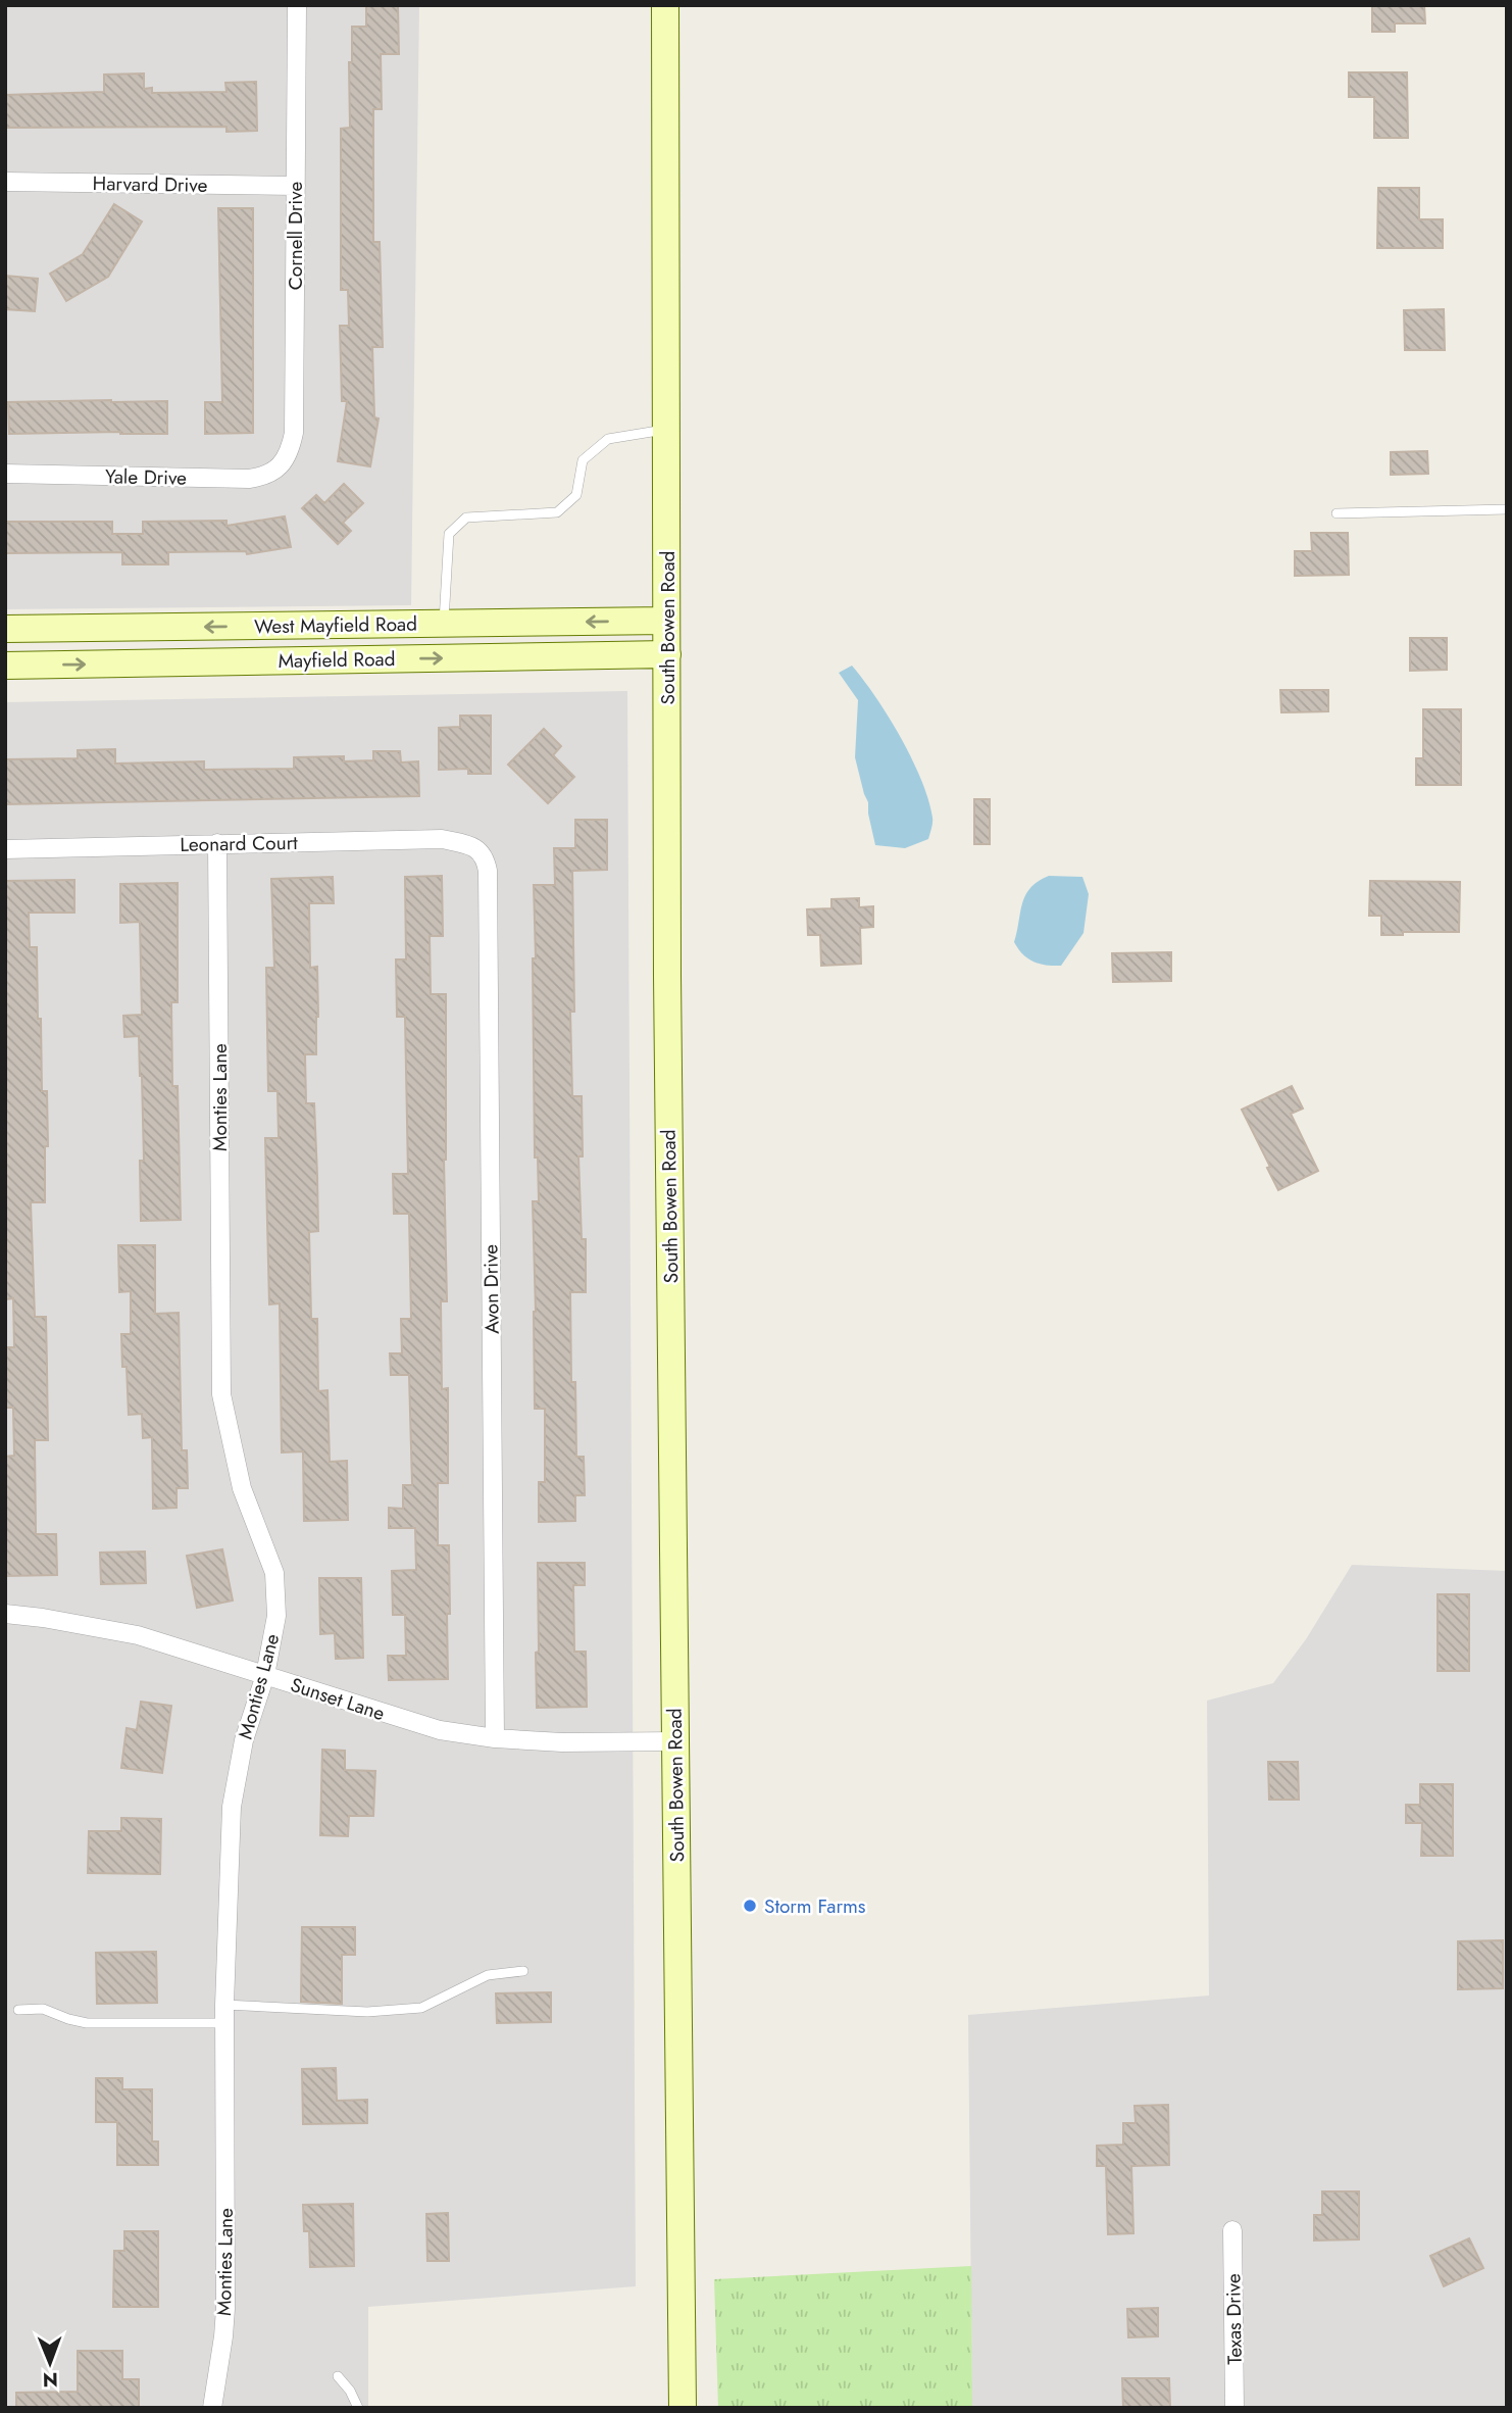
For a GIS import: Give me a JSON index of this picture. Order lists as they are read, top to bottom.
{
  "streets": {
    "main road": ["West Mayfield Road", "South Bowen Road", "Mayfield Road"],
    "street": [
      "Harvard Drive",
      "Cornell Drive",
      "Yale Drive",
      "Leonard Court",
      "Monties Lane",
      "Avon Drive",
      "Sunset Lane",
      "Texas Drive"
    ]
  },
  "crossings": [
    ["Harvard Drive", "Cornell Drive"],
    ["Cornell Drive", "Yale Drive"],
    ["West Mayfield Road", "South Bowen Road"],
    ["South Bowen Road", "Mayfield Road"],
    ["South Bowen Road", "Sunset Lane"],
    ["Leonard Court", "Monties Lane"],
    ["Leonard Court", "Avon Drive"],
    ["Monties Lane", "Sunset Lane"],
    ["Avon Drive", "Sunset Lane"]
  ],
  "one_way": ["West Mayfield Road", "Mayfield Road"],
  "places": ["Storm Farms"],
  "north": "bottom"
}
